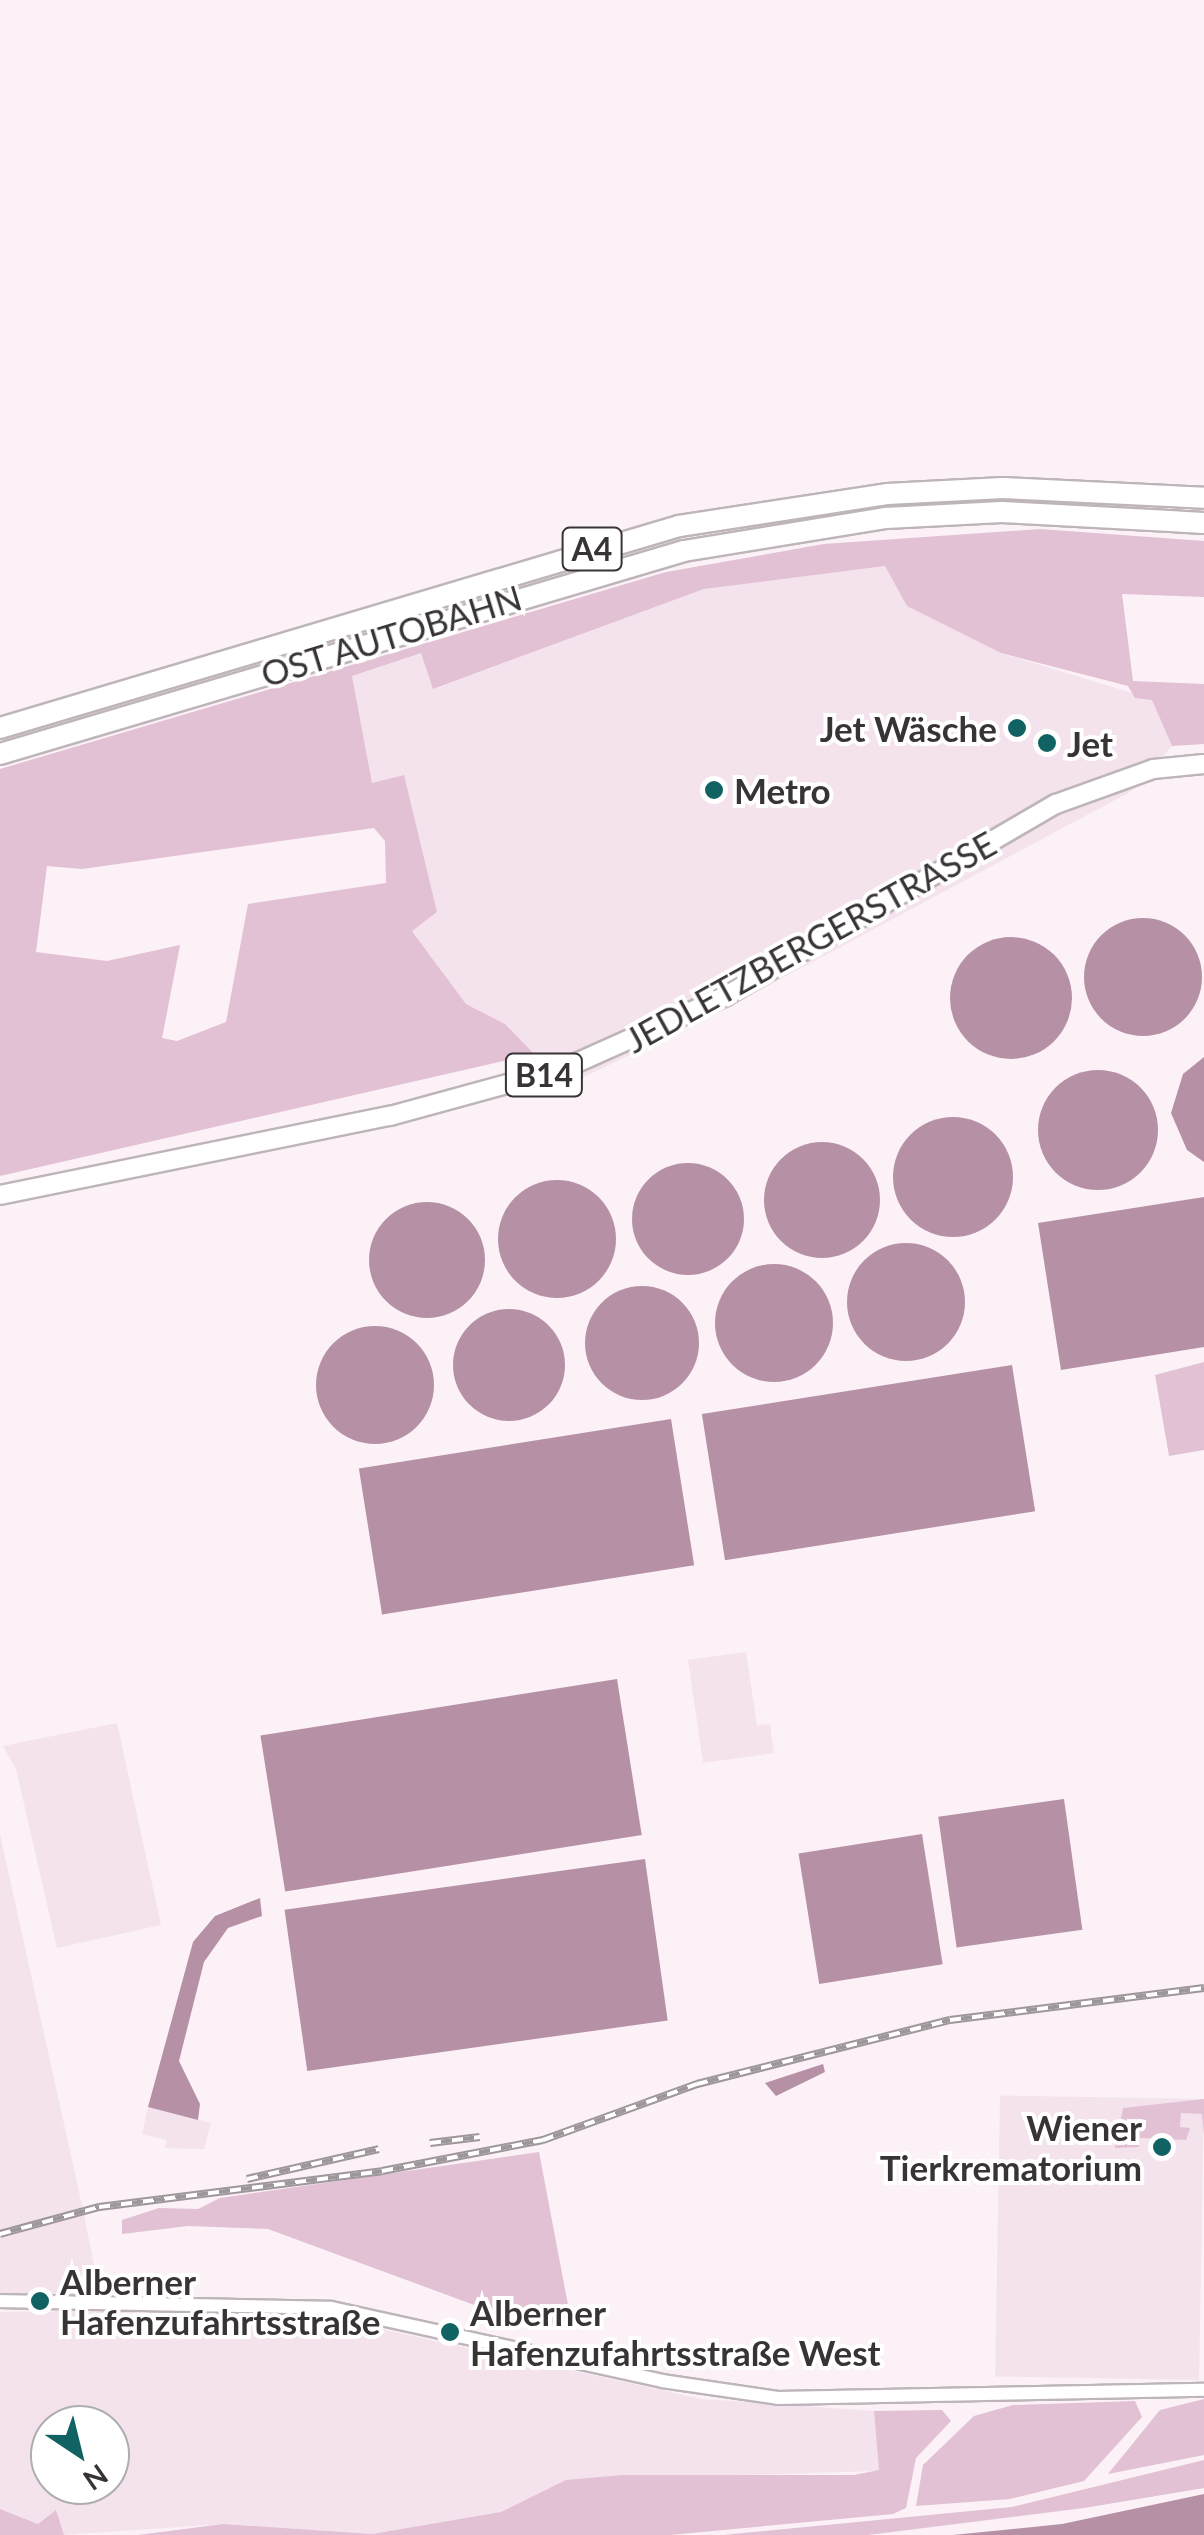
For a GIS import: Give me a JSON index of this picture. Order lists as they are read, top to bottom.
{
  "streets": {
    "highway": ["A4", "OST AUTOBAHN"],
    "main road": ["JEDLETZBERGERSTRASSE", "B14"]
  },
  "places": [
    "Jet Wäsche",
    "Jet",
    "Metro",
    "Wiener Tierkrematorium",
    "Alberner Hafenzufahrtsstraße",
    "Alberner Hafenzufahrtsstraße West"
  ],
  "north": "bottom right"
}
